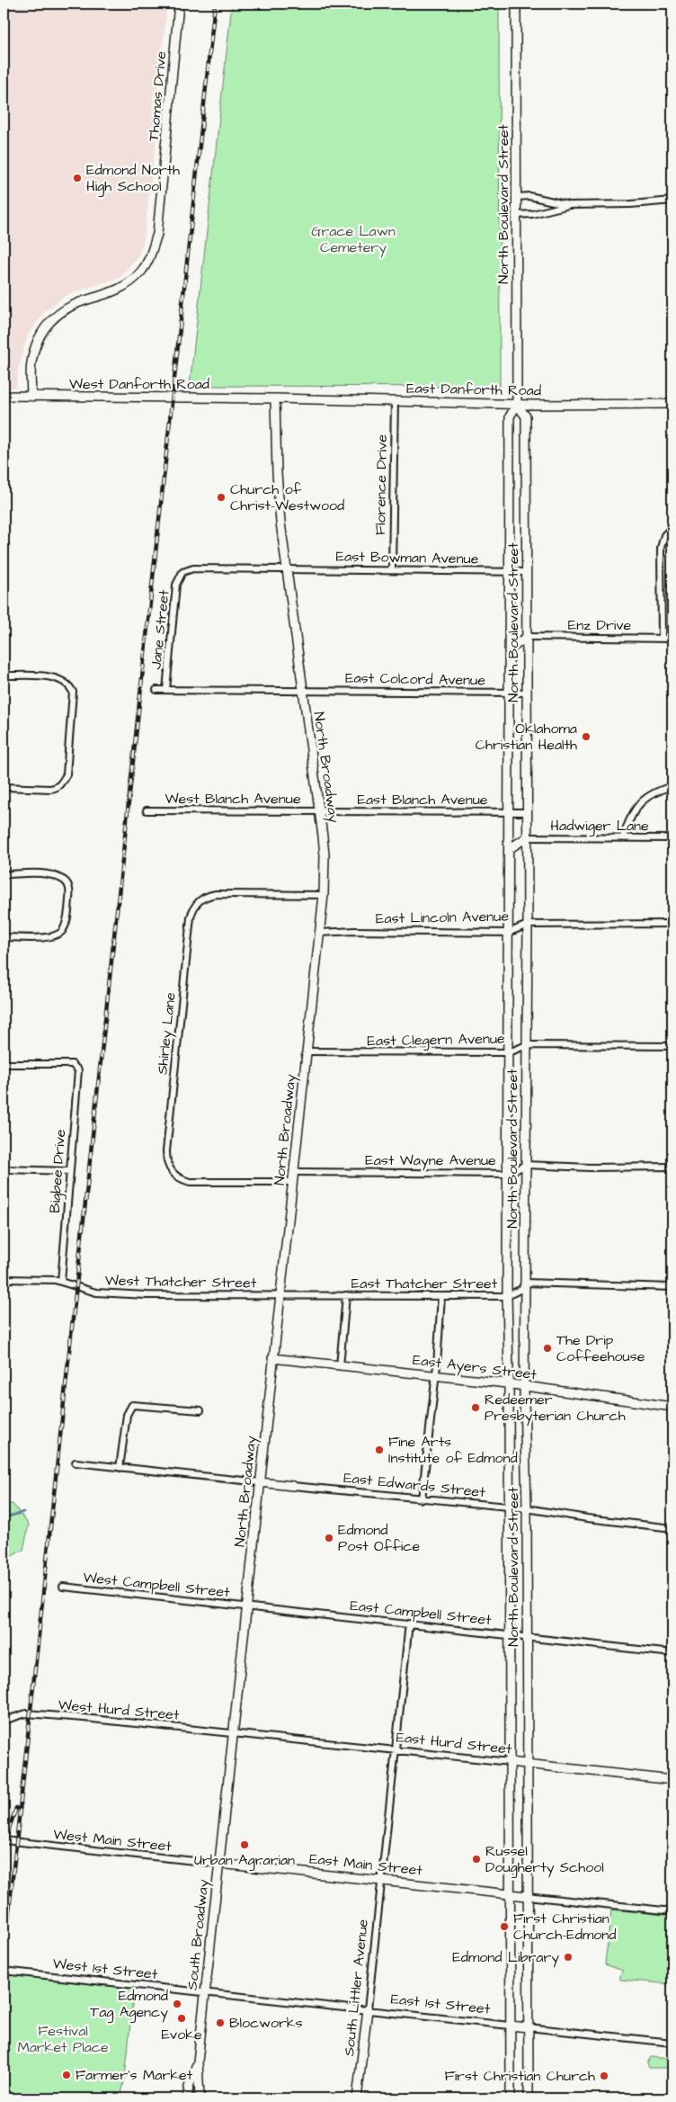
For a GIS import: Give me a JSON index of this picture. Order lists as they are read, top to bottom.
{
  "streets": {
    "main road": [
      "Thomas Drive",
      "North Boulevard Street",
      "West Danforth Road",
      "East Danforth Road",
      "North Broadway",
      "East Ayers Street",
      "East Edwards Street",
      "East Hurd Street",
      "East Main Street",
      "South Broadway",
      "South Littler Avenue",
      "East 1st Street"
    ],
    "street": [
      "Florence Drive",
      "East Bowman Avenue",
      "Enz Drive",
      "Jane Street",
      "East Colcord Avenue",
      "West Blanch Avenue",
      "East Blanch Avenue",
      "Hadwiger Lane",
      "East Lincoln Avenue",
      "Shirley Lane",
      "East Clegern Avenue",
      "East Wayne Avenue",
      "Bigbee Drive",
      "West Thatcher Street",
      "East Thatcher Street",
      "West Campbell Street",
      "East Campbell Street",
      "West Hurd Street",
      "West Main Street",
      "West 1st Street"
    ]
  },
  "crossings": [
    ["Thomas Drive", "West Danforth Road"],
    ["North Boulevard Street", "East Danforth Road"],
    ["North Boulevard Street", "East Bowman Avenue"],
    ["North Boulevard Street", "Enz Drive"],
    ["North Boulevard Street", "East Colcord Avenue"],
    ["North Boulevard Street", "East Blanch Avenue"],
    ["North Boulevard Street", "Hadwiger Lane"],
    ["North Boulevard Street", "East Lincoln Avenue"],
    ["North Boulevard Street", "East Clegern Avenue"],
    ["North Boulevard Street", "East Wayne Avenue"],
    ["North Boulevard Street", "East Thatcher Street"],
    ["North Boulevard Street", "East Ayers Street"],
    ["North Boulevard Street", "East Edwards Street"],
    ["North Boulevard Street", "East Campbell Street"],
    ["North Boulevard Street", "East Hurd Street"],
    ["North Boulevard Street", "East Main Street"],
    ["North Boulevard Street", "East 1st Street"],
    ["West Danforth Road", "East Danforth Road"],
    ["West Danforth Road", "North Broadway"],
    ["East Danforth Road", "Florence Drive"],
    ["East Danforth Road", "North Broadway"],
    ["Florence Drive", "East Bowman Avenue"],
    ["East Bowman Avenue", "Jane Street"],
    ["East Bowman Avenue", "North Broadway"],
    ["Jane Street", "East Colcord Avenue"],
    ["East Colcord Avenue", "North Broadway"],
    ["North Broadway", "West Blanch Avenue"],
    ["North Broadway", "East Blanch Avenue"],
    ["North Broadway", "East Lincoln Avenue"],
    ["North Broadway", "Shirley Lane"],
    ["North Broadway", "East Clegern Avenue"],
    ["North Broadway", "East Wayne Avenue"],
    ["North Broadway", "West Thatcher Street"],
    ["North Broadway", "East Thatcher Street"],
    ["North Broadway", "East Ayers Street"],
    ["North Broadway", "East Edwards Street"],
    ["North Broadway", "West Campbell Street"],
    ["North Broadway", "East Campbell Street"],
    ["North Broadway", "West Hurd Street"],
    ["North Broadway", "East Hurd Street"],
    ["North Broadway", "West Main Street"],
    ["North Broadway", "East Main Street"],
    ["North Broadway", "South Broadway"],
    ["West Blanch Avenue", "East Blanch Avenue"],
    ["Bigbee Drive", "West Thatcher Street"],
    ["West Thatcher Street", "East Thatcher Street"],
    ["West Campbell Street", "East Campbell Street"],
    ["East Campbell Street", "South Littler Avenue"],
    ["West Hurd Street", "East Hurd Street"],
    ["East Hurd Street", "South Littler Avenue"],
    ["West Main Street", "East Main Street"],
    ["West Main Street", "South Broadway"],
    ["East Main Street", "South Broadway"],
    ["East Main Street", "South Littler Avenue"],
    ["South Broadway", "West 1st Street"],
    ["South Broadway", "East 1st Street"],
    ["West 1st Street", "East 1st Street"],
    ["South Littler Avenue", "East 1st Street"]
  ],
  "parks": ["Grace Lawn Cemetery", "Festival Market Place"],
  "places": [
    "Edmond North High School",
    "Church of Christ-Westwood",
    "Oklahoma Christian Health",
    "The Drip Coffeehouse",
    "Redeemer Presbyterian Church",
    "Fine Arts Institute of Edmond",
    "Edmond Post Office",
    "Urban Agrarian",
    "Russel Dougherty School",
    "First Christian Church-Edmond",
    "Edmond Library",
    "Edmond Tag Agency",
    "Evoke",
    "Blocworks",
    "Farmer's Market",
    "First Christian Church"
  ]
}
